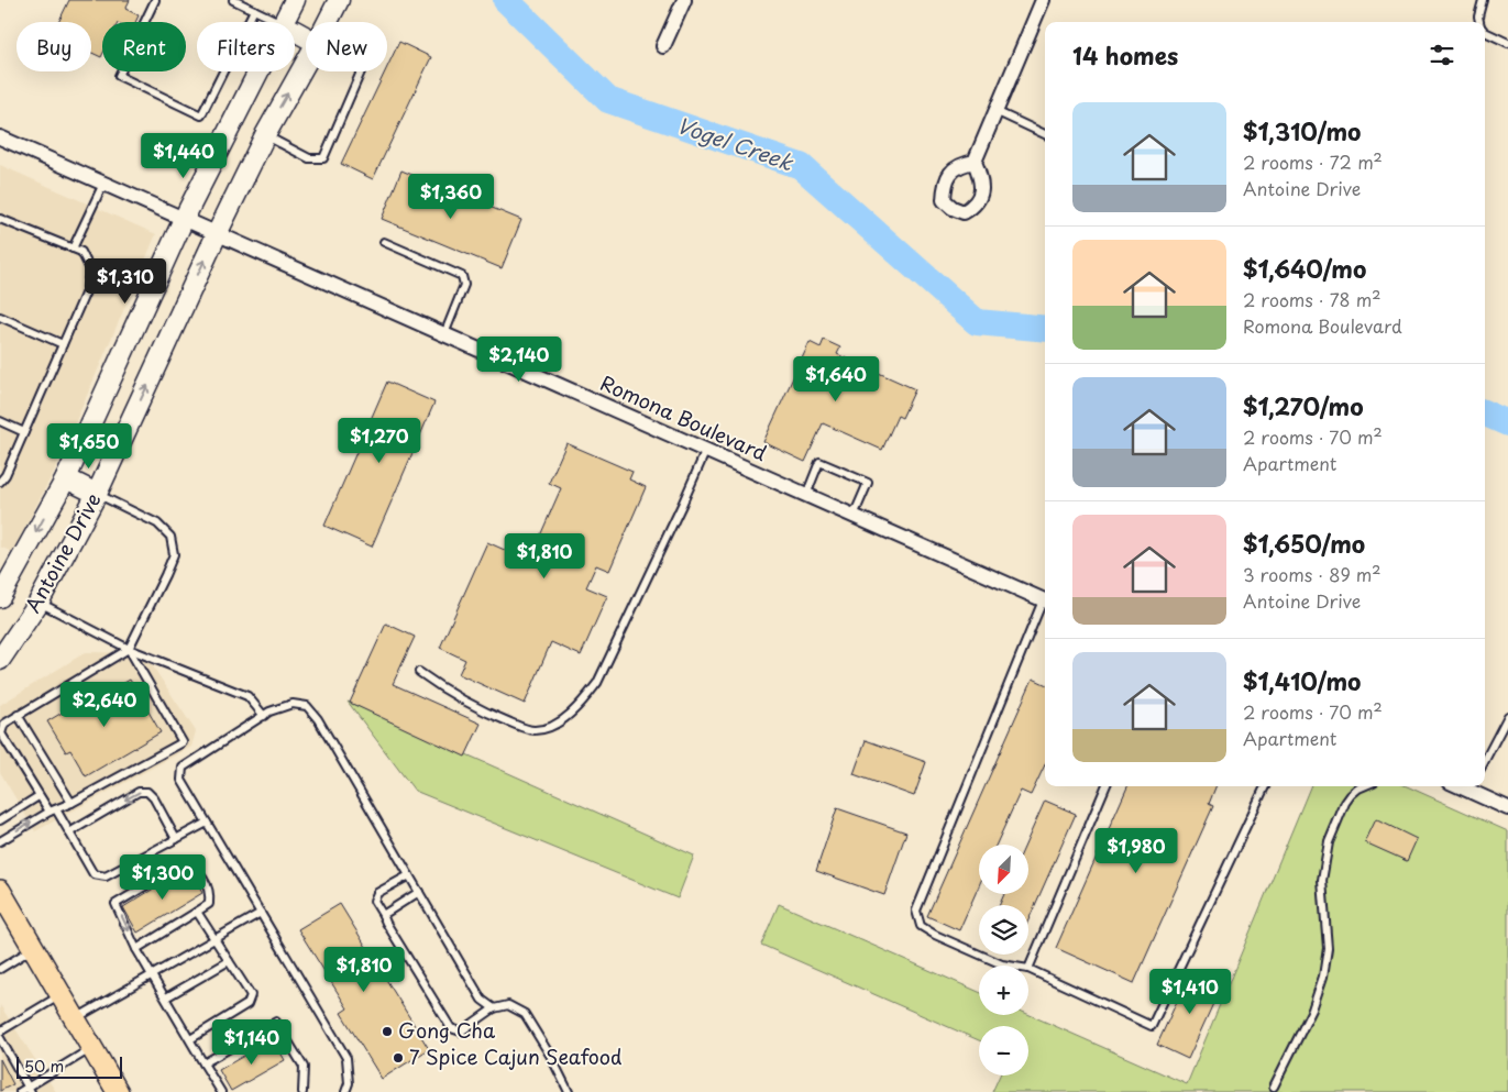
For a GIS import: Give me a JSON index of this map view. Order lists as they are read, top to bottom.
{
  "streets": {
    "main road": ["Antoine Drive"],
    "street": ["Romona Boulevard"]
  },
  "crossings": [
    ["Romona Boulevard", "Antoine Drive"]
  ],
  "water": ["Vogel Creek"],
  "places": ["Gong Cha", "7 Spice Cajun Seafood"],
  "scale_bar": "50 m",
  "north": "bottom left",
  "page": {
    "chip": [
      "Buy",
      "Rent",
      "Filters",
      "New"
    ],
    "heading": "14 homes",
    "list": [
      {
        "name": "$1,310/mo",
        "note": "2 rooms · 72 m² · Antoine Drive"
      },
      {
        "name": "$1,640/mo",
        "note": "2 rooms · 78 m² · Romona Boulevard"
      },
      {
        "name": "$1,270/mo",
        "note": "2 rooms · 70 m² · Apartment"
      },
      {
        "name": "$1,650/mo",
        "note": "3 rooms · 89 m² · Antoine Drive"
      },
      {
        "name": "$1,410/mo",
        "note": "2 rooms · 70 m² · Apartment"
      }
    ],
    "price": [
      "$1,440",
      "$1,360",
      "$1,310",
      "$2,140",
      "$1,640",
      "$1,270",
      "$1,650",
      "$1,810",
      "$2,640",
      "$1,980",
      "$1,300",
      "$1,810",
      "$1,410",
      "$1,140"
    ],
    "map_buttons": ["+", "−"],
    "scale": "50 m"
  }
}
